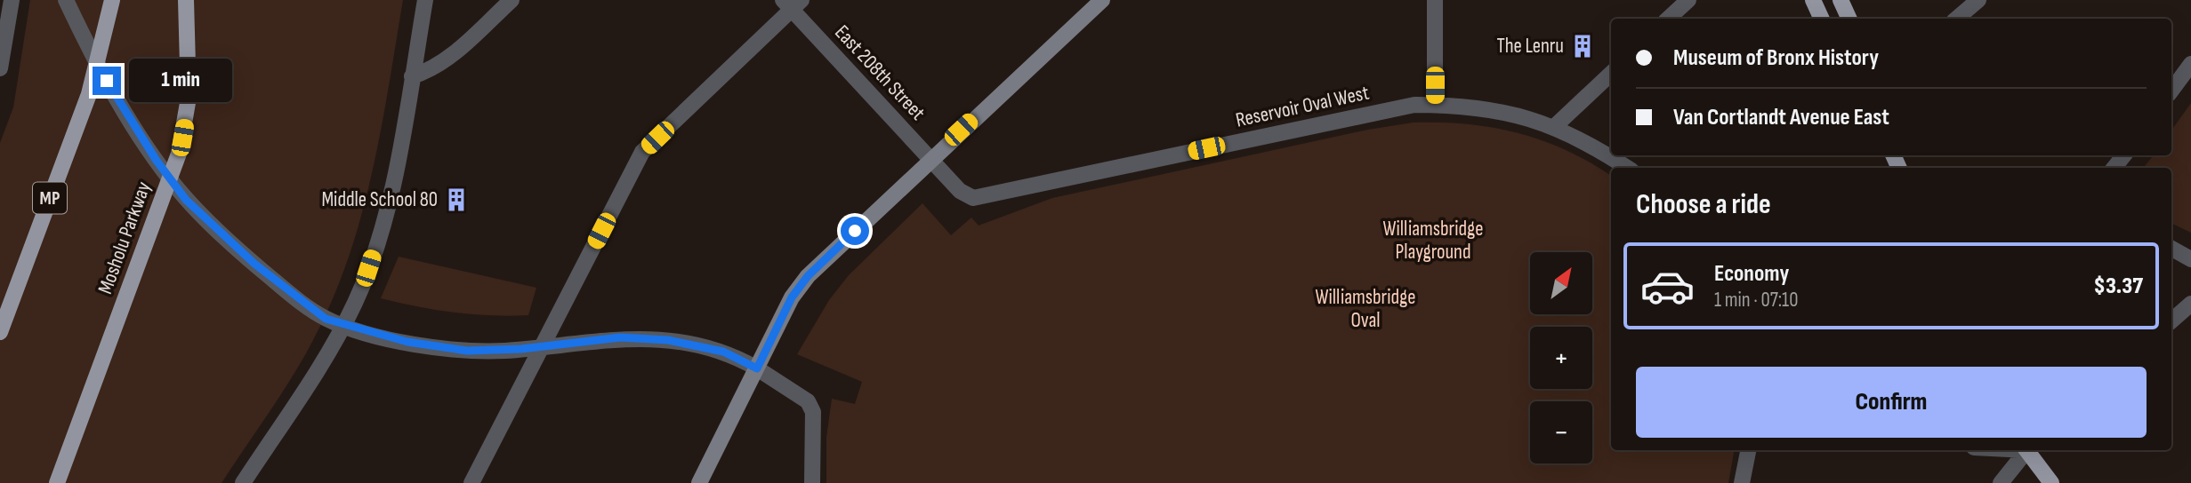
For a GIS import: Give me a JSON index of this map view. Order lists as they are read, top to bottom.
{
  "streets": {
    "main road": ["MP", "Mosholu Parkway"],
    "street": ["East 208th Street", "Reservoir Oval West"]
  },
  "crossings": [
    ["East 208th Street", "Reservoir Oval West"]
  ],
  "parks": ["Williamsbridge Playground", "Williamsbridge Oval"],
  "places": {
    "building": ["The Lenru", "Middle School 80"]
  },
  "north": "top right",
  "page": {
    "banner": ["Museum of Bronx History", "Van Cortlandt Avenue East"],
    "bubble": "1 min",
    "heading": "Choose a ride",
    "list": [
      {
        "name": "Economy",
        "note": "1 min · 07:10",
        "value": "$3.37"
      }
    ],
    "map_buttons": ["+", "−"],
    "buttons": "Confirm"
  }
}
